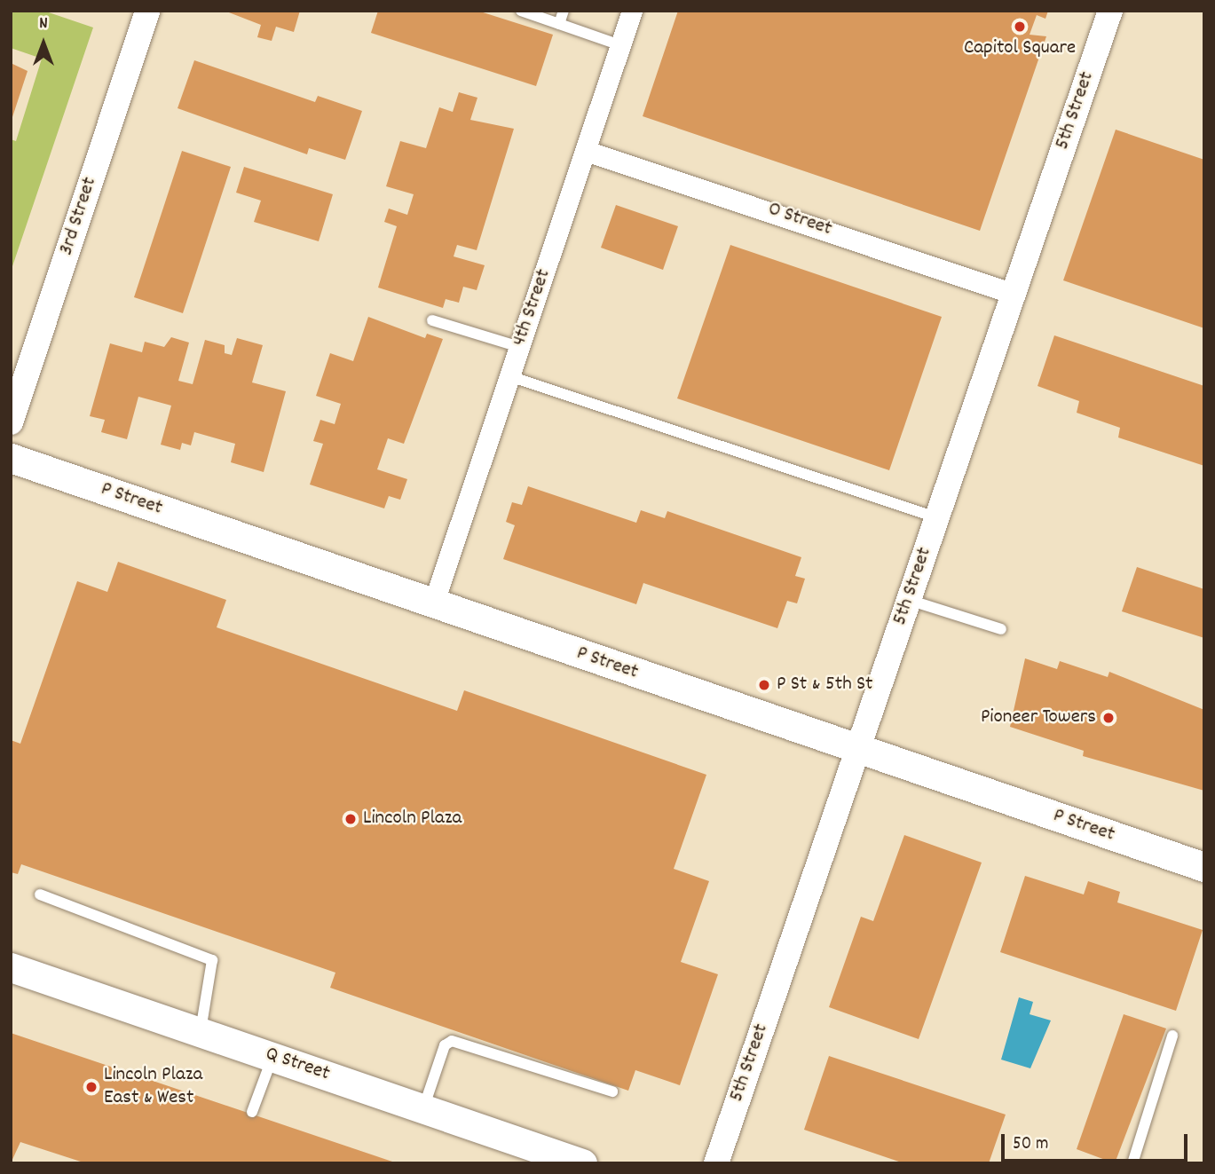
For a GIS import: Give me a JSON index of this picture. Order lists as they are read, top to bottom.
{
  "streets": {
    "main road": ["P Street", "Q Street"],
    "street": [
      "5th Street",
      "3rd Street",
      "O Street",
      "4th Street"
    ]
  },
  "crossings": [
    ["5th Street", "O Street"],
    ["5th Street", "P Street"],
    ["O Street", "4th Street"],
    ["4th Street", "P Street"]
  ],
  "places": [
    "Capitol Square",
    "P St & 5th St",
    "Pioneer Towers",
    "Lincoln Plaza",
    "Lincoln Plaza East & West"
  ],
  "scale_bar": "50 m",
  "north": "top"
}
